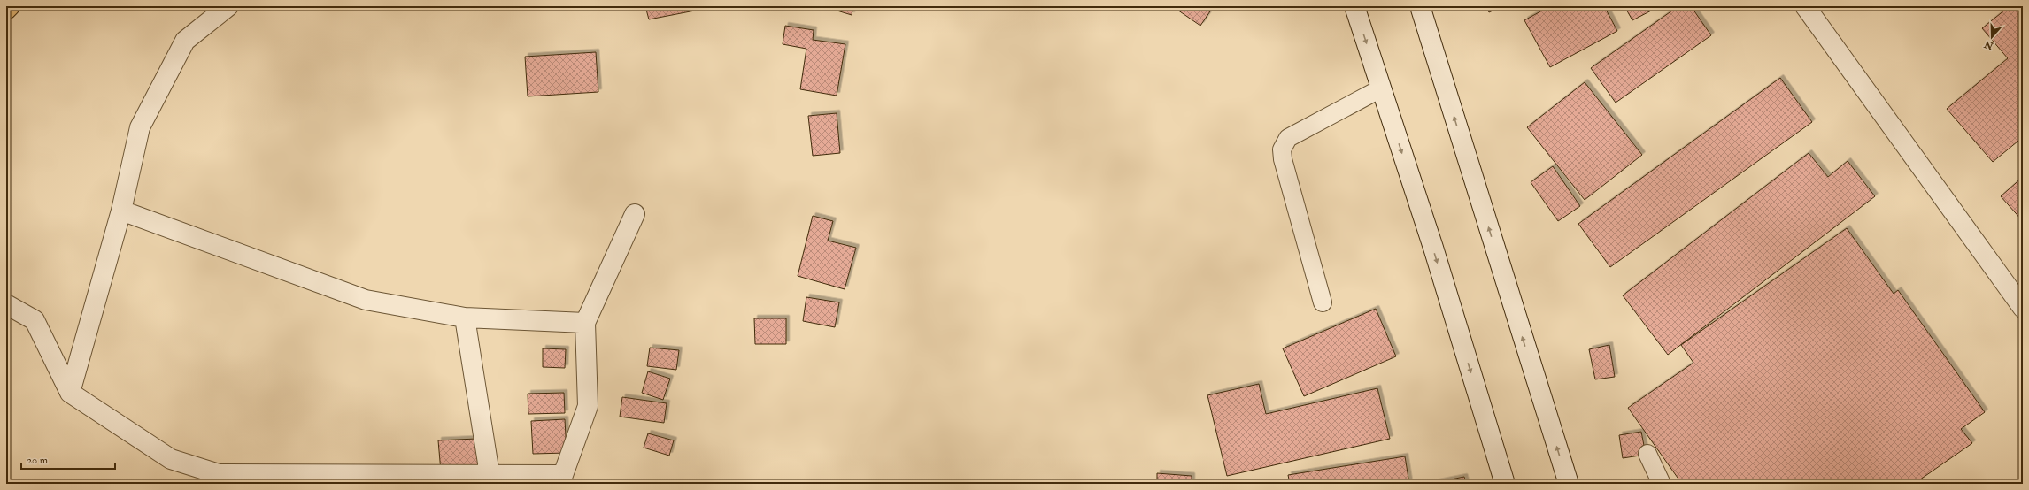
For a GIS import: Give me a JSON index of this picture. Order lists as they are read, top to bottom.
{
  "scale_bar": "20 m",
  "north": "bottom"
}
